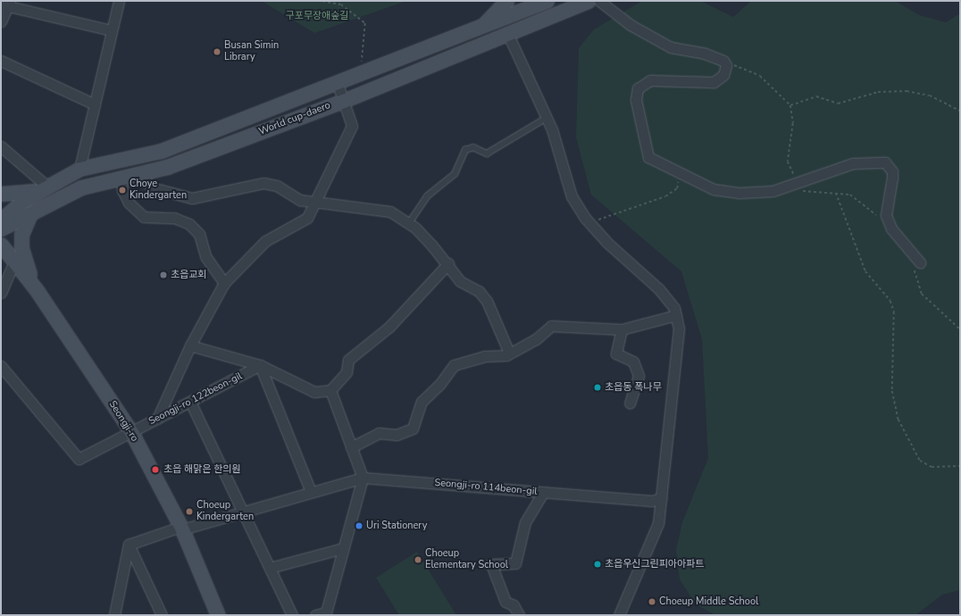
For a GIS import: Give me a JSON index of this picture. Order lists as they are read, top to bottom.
{
  "streets": {
    "main road": ["World cup-daero", "Seongji-ro"],
    "street": ["Seongji-ro 122beon-gil", "Seongji-ro 114beon-gil"]
  },
  "crossings": [
    ["Seongji-ro 122beon-gil", "Seongji-ro"],
    ["Seongji-ro", "Seongji-ro 114beon-gil"]
  ],
  "parks": ["구포무장애숲길"],
  "places": [
    "Busan Simin Library",
    "Choye Kindergarten",
    "초읍교회",
    "초읍동 폭나무",
    "초읍 해맑은 한의원",
    "Choeup Kindergarten",
    "Uri Stationery",
    "Choeup Elementary School",
    "초읍우신그린피아아파트",
    "Choeup Middle School"
  ]
}
